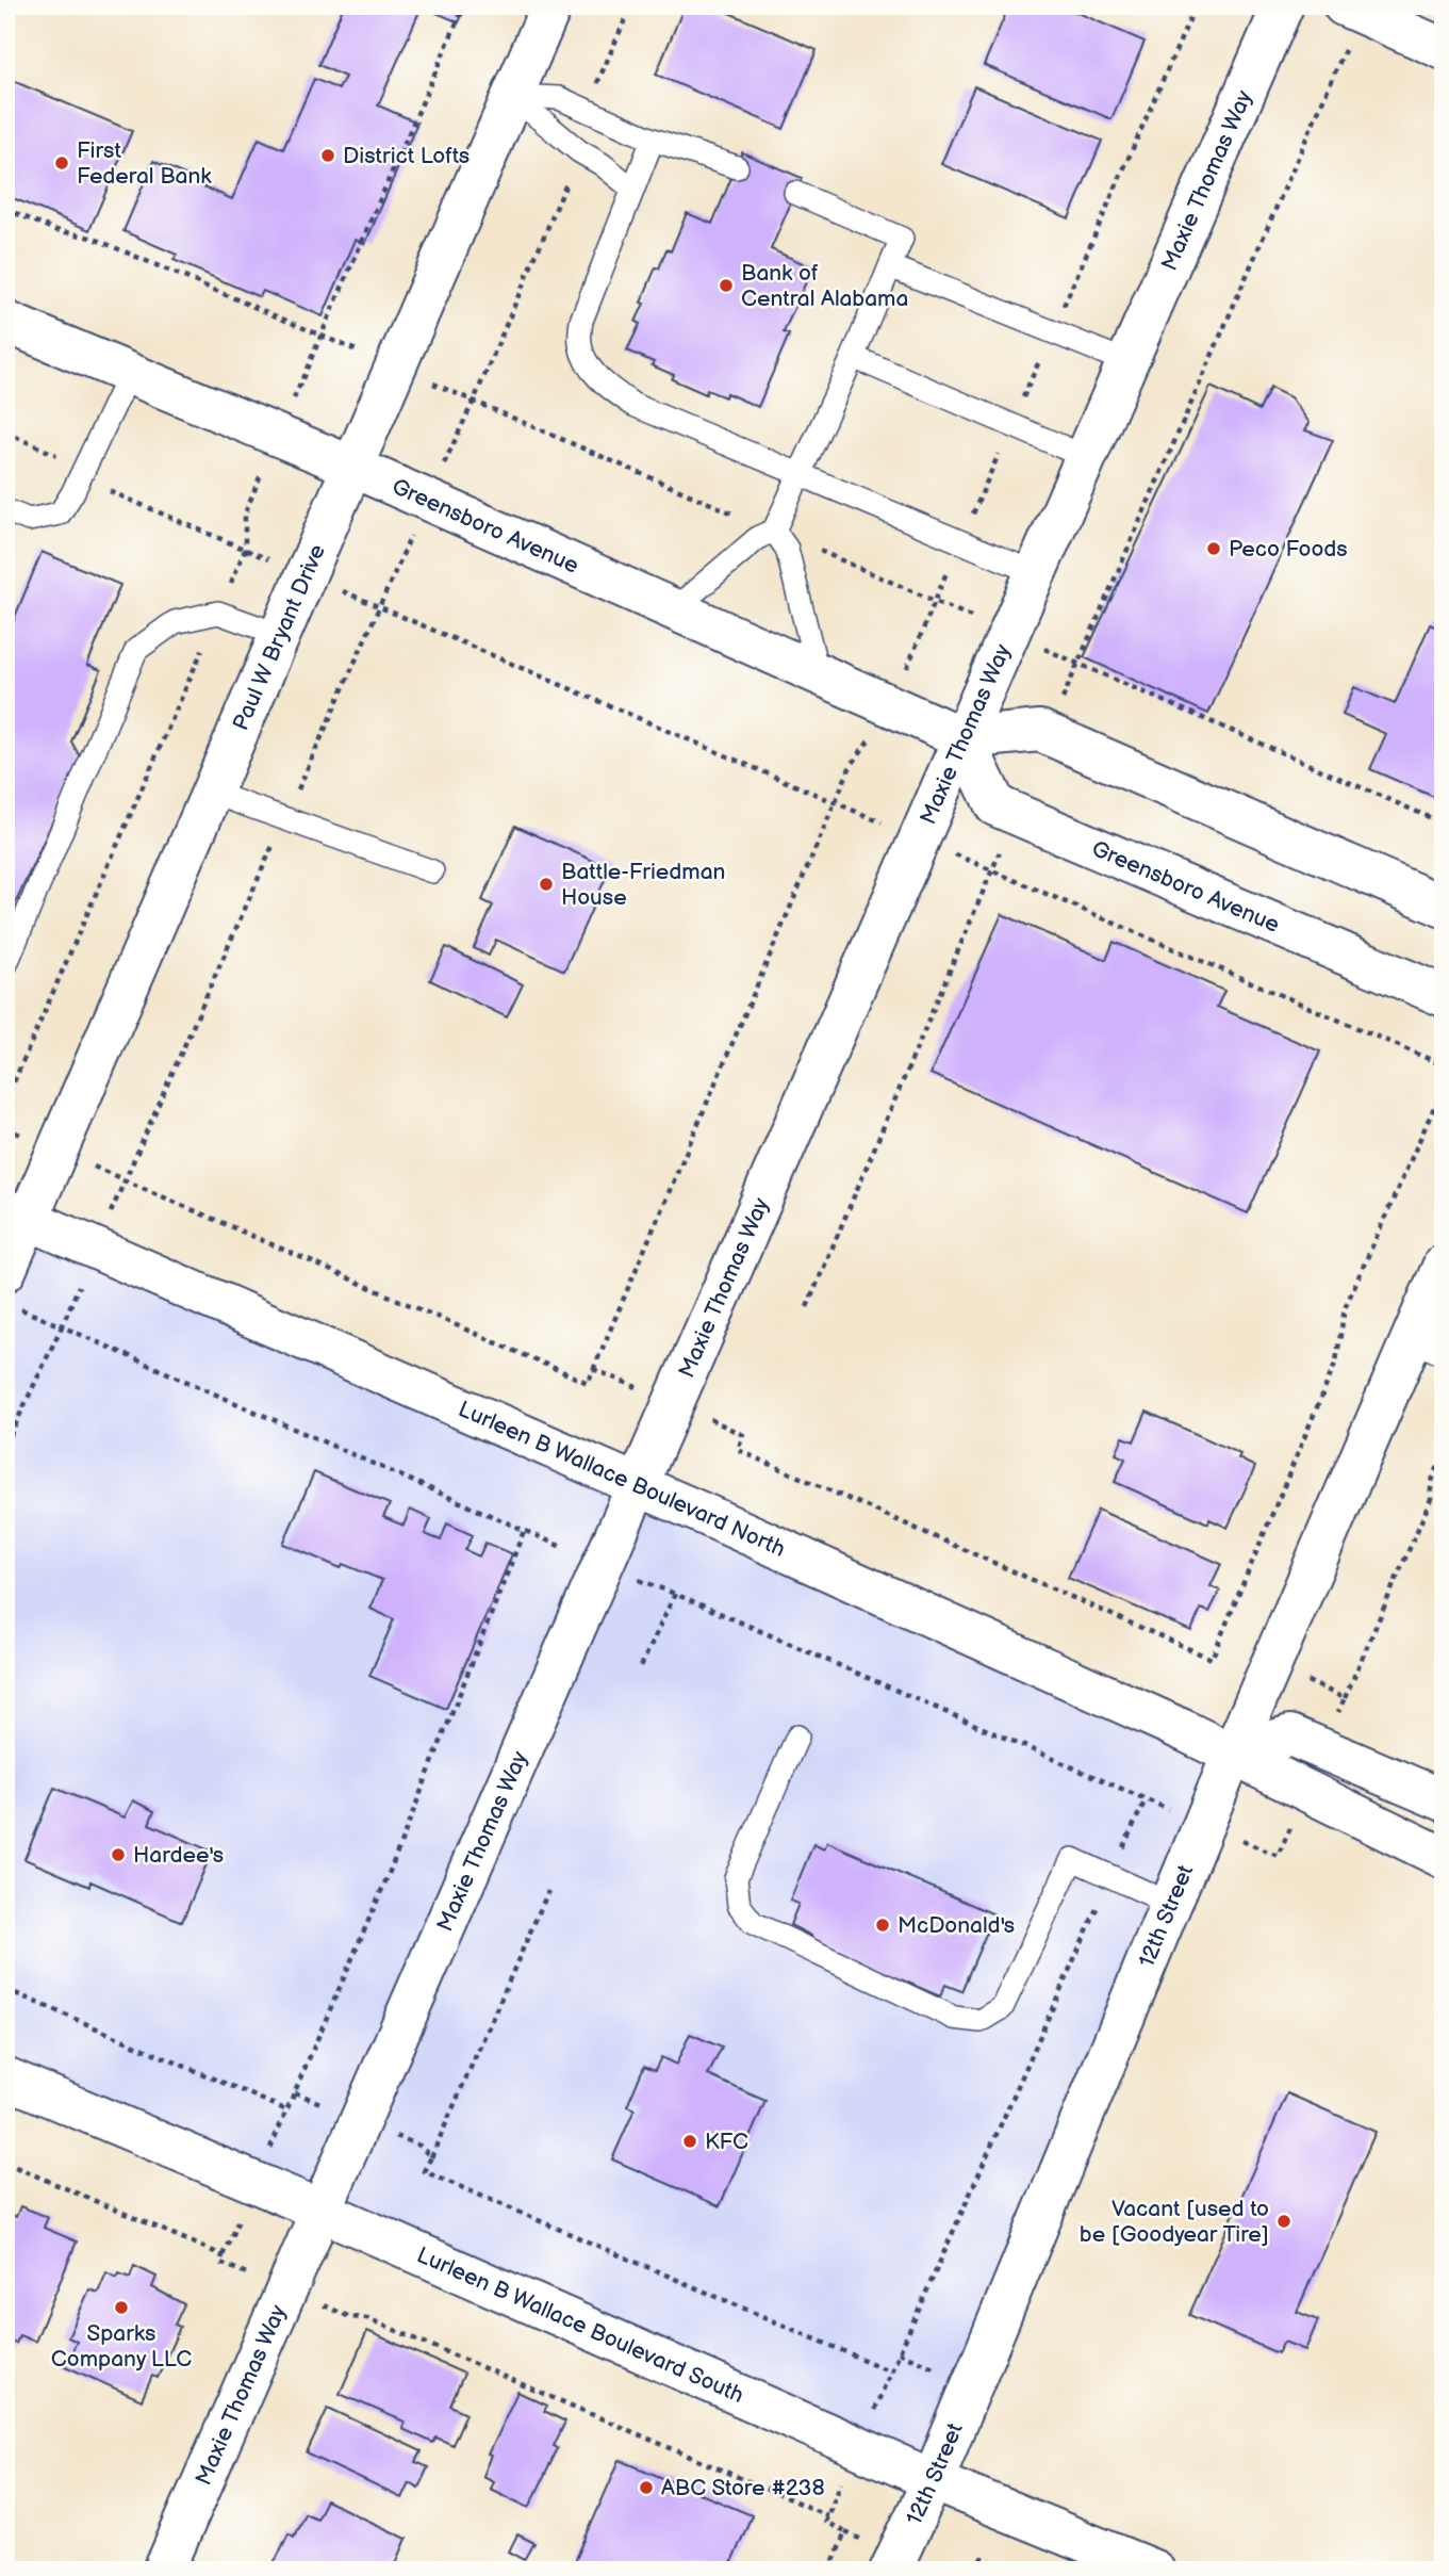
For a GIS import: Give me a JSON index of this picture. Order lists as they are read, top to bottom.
{
  "streets": {
    "main road": [
      "Maxie Thomas Way",
      "Greensboro Avenue",
      "Paul W Bryant Drive",
      "Lurleen B Wallace Boulevard North",
      "12th Street",
      "Lurleen B Wallace Boulevard South"
    ]
  },
  "crossings": [
    ["Maxie Thomas Way", "Greensboro Avenue"],
    ["Maxie Thomas Way", "Lurleen B Wallace Boulevard North"],
    ["Maxie Thomas Way", "Lurleen B Wallace Boulevard South"],
    ["Greensboro Avenue", "Paul W Bryant Drive"],
    ["Paul W Bryant Drive", "Lurleen B Wallace Boulevard North"],
    ["Lurleen B Wallace Boulevard North", "12th Street"],
    ["12th Street", "Lurleen B Wallace Boulevard South"]
  ],
  "places": [
    "District Lofts",
    "First Federal Bank",
    "Bank of Central Alabama",
    "Peco Foods",
    "Battle-Friedman House",
    "Hardee's",
    "McDonald's",
    "KFC",
    "Vacant [used to be [Goodyear Tire]",
    "Sparks Company LLC",
    "ABC Store #238"
  ]
}
